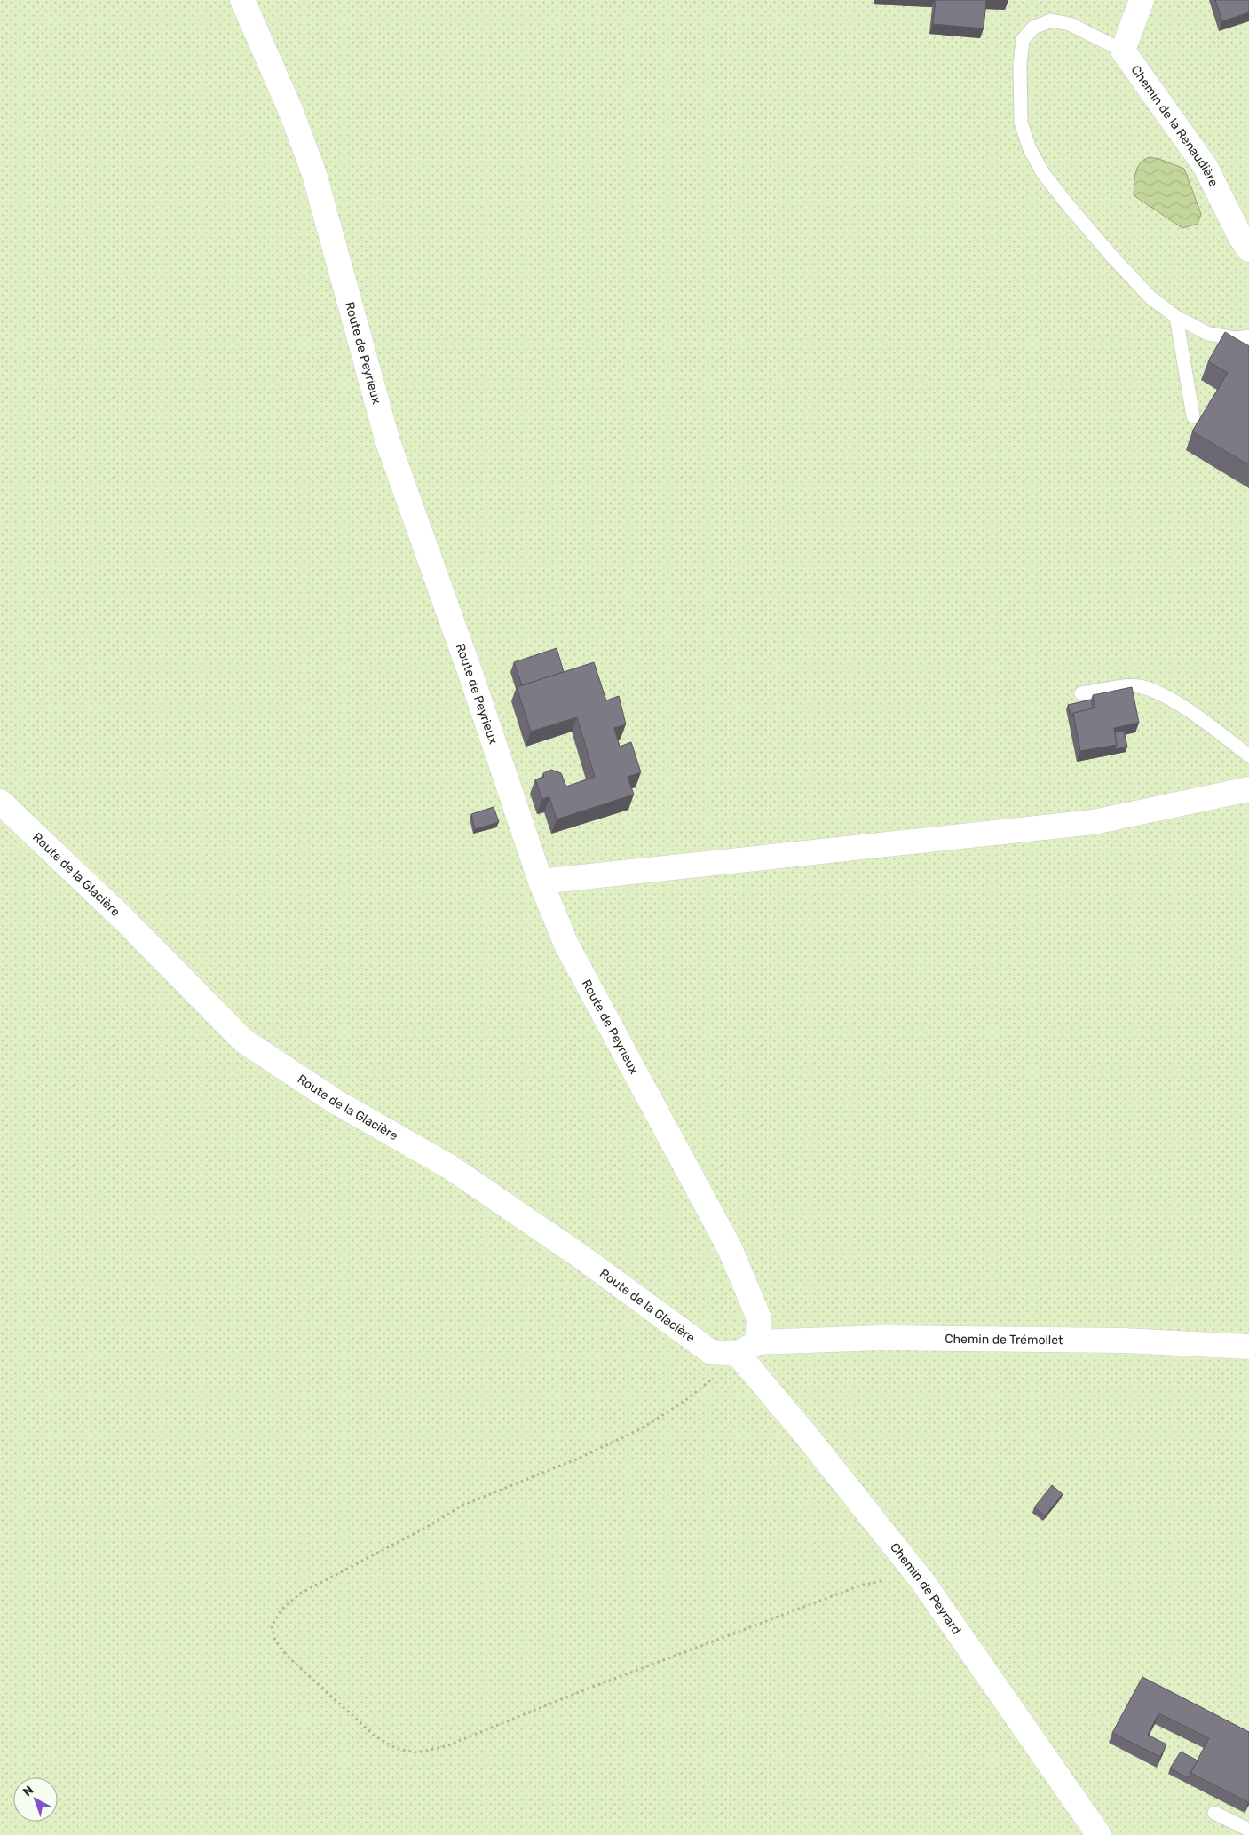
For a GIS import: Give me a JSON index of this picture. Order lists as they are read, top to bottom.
{
  "streets": {
    "street": [
      "Chemin de la Renaudière",
      "Route de Peyrieux",
      "Route de la Glacière",
      "Chemin de Trémollet",
      "Chemin de Peyrard"
    ]
  },
  "crossings": [
    ["Route de Peyrieux", "Route de la Glacière"],
    ["Route de Peyrieux", "Chemin de Trémollet"],
    ["Route de Peyrieux", "Chemin de Peyrard"],
    ["Route de la Glacière", "Chemin de Trémollet"],
    ["Route de la Glacière", "Chemin de Peyrard"],
    ["Chemin de Trémollet", "Chemin de Peyrard"]
  ],
  "north": "top left"
}
